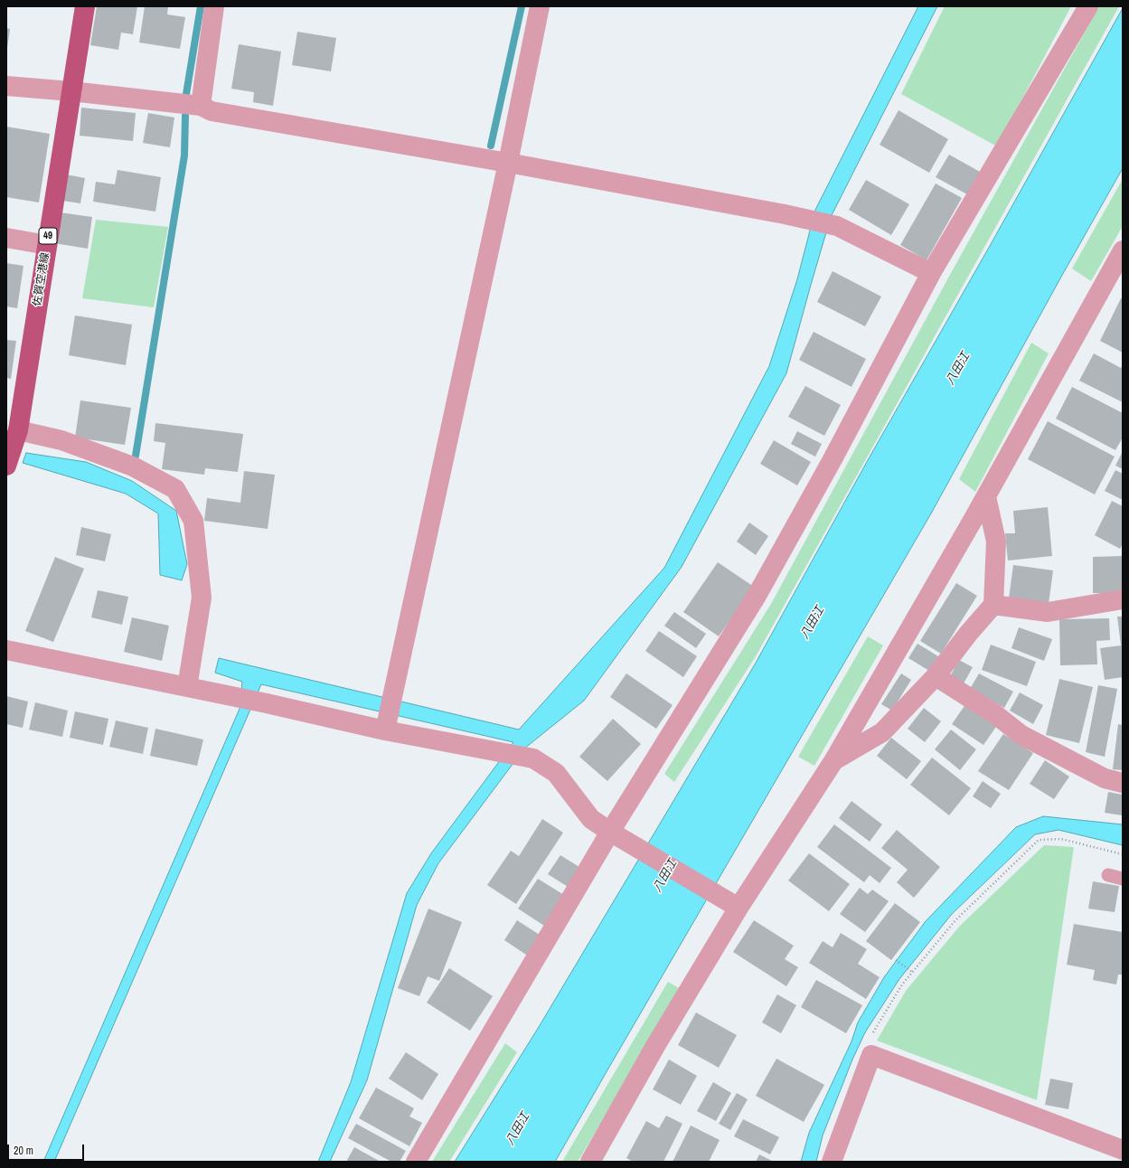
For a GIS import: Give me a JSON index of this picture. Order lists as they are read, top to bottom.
{
  "streets": {
    "main road": ["49", "佐賀空港線"]
  },
  "water": ["八田江"],
  "scale_bar": "20 m"
}
